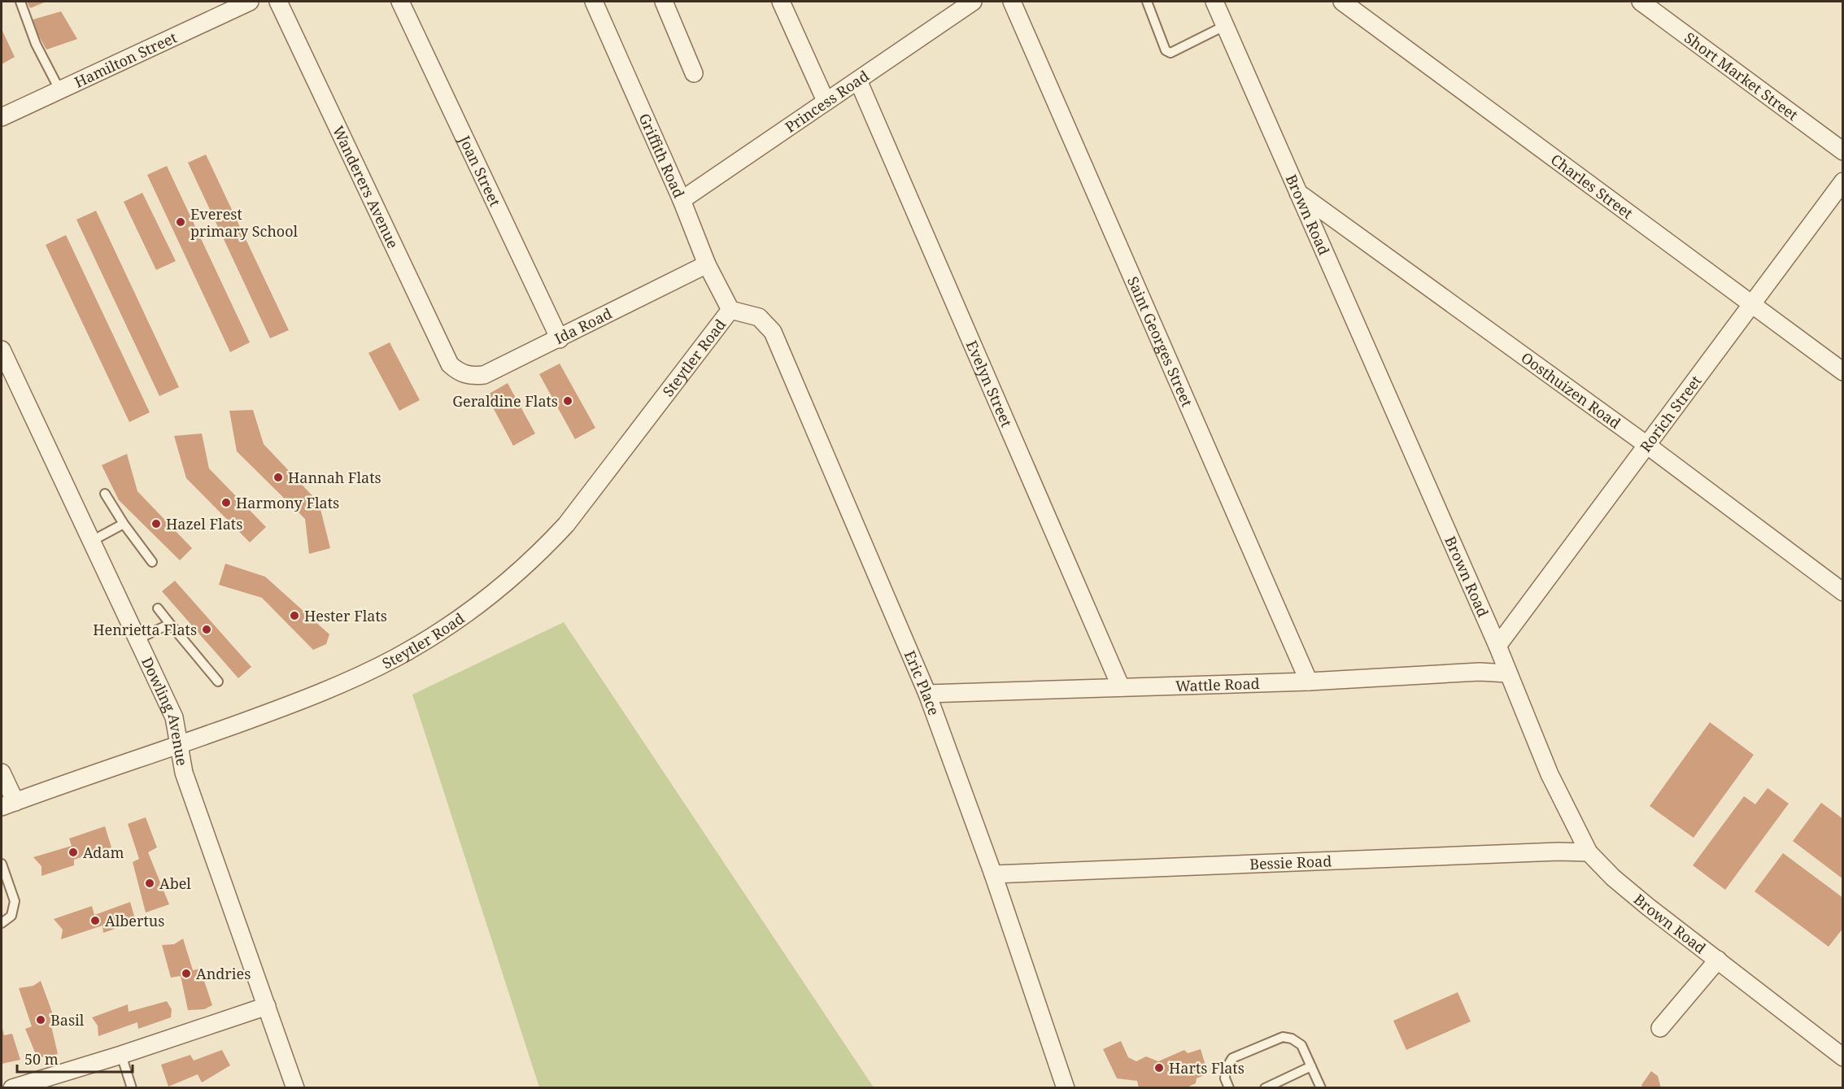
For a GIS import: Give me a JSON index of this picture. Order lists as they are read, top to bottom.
{
  "streets": {
    "street": [
      "Hamilton Street",
      "Short Market Street",
      "Princess Road",
      "Griffith Road",
      "Joan Street",
      "Charles Street",
      "Wanderers Avenue",
      "Brown Road",
      "Ida Road",
      "Saint Georges Street",
      "Steytler Road",
      "Evelyn Street",
      "Oosthuizen Road",
      "Rorich Street",
      "Eric Place",
      "Wattle Road",
      "Dowling Avenue",
      "Bessie Road"
    ]
  },
  "crossings": [
    ["Princess Road", "Griffith Road"],
    ["Princess Road", "Evelyn Street"],
    ["Griffith Road", "Ida Road"],
    ["Griffith Road", "Steytler Road"],
    ["Griffith Road", "Eric Place"],
    ["Joan Street", "Ida Road"],
    ["Charles Street", "Rorich Street"],
    ["Wanderers Avenue", "Ida Road"],
    ["Brown Road", "Oosthuizen Road"],
    ["Brown Road", "Rorich Street"],
    ["Brown Road", "Wattle Road"],
    ["Brown Road", "Bessie Road"],
    ["Saint Georges Street", "Wattle Road"],
    ["Steytler Road", "Eric Place"],
    ["Steytler Road", "Dowling Avenue"],
    ["Evelyn Street", "Wattle Road"],
    ["Oosthuizen Road", "Rorich Street"],
    ["Eric Place", "Wattle Road"],
    ["Eric Place", "Bessie Road"]
  ],
  "places": [
    "Everest primary School",
    "Geraldine Flats",
    "Hannah Flats",
    "Harmony Flats",
    "Hazel Flats",
    "Hester Flats",
    "Henrietta Flats",
    "Adam",
    "Abel",
    "Albertus",
    "Andries",
    "Basil",
    "Harts Flats"
  ],
  "scale_bar": "50 m"
}
